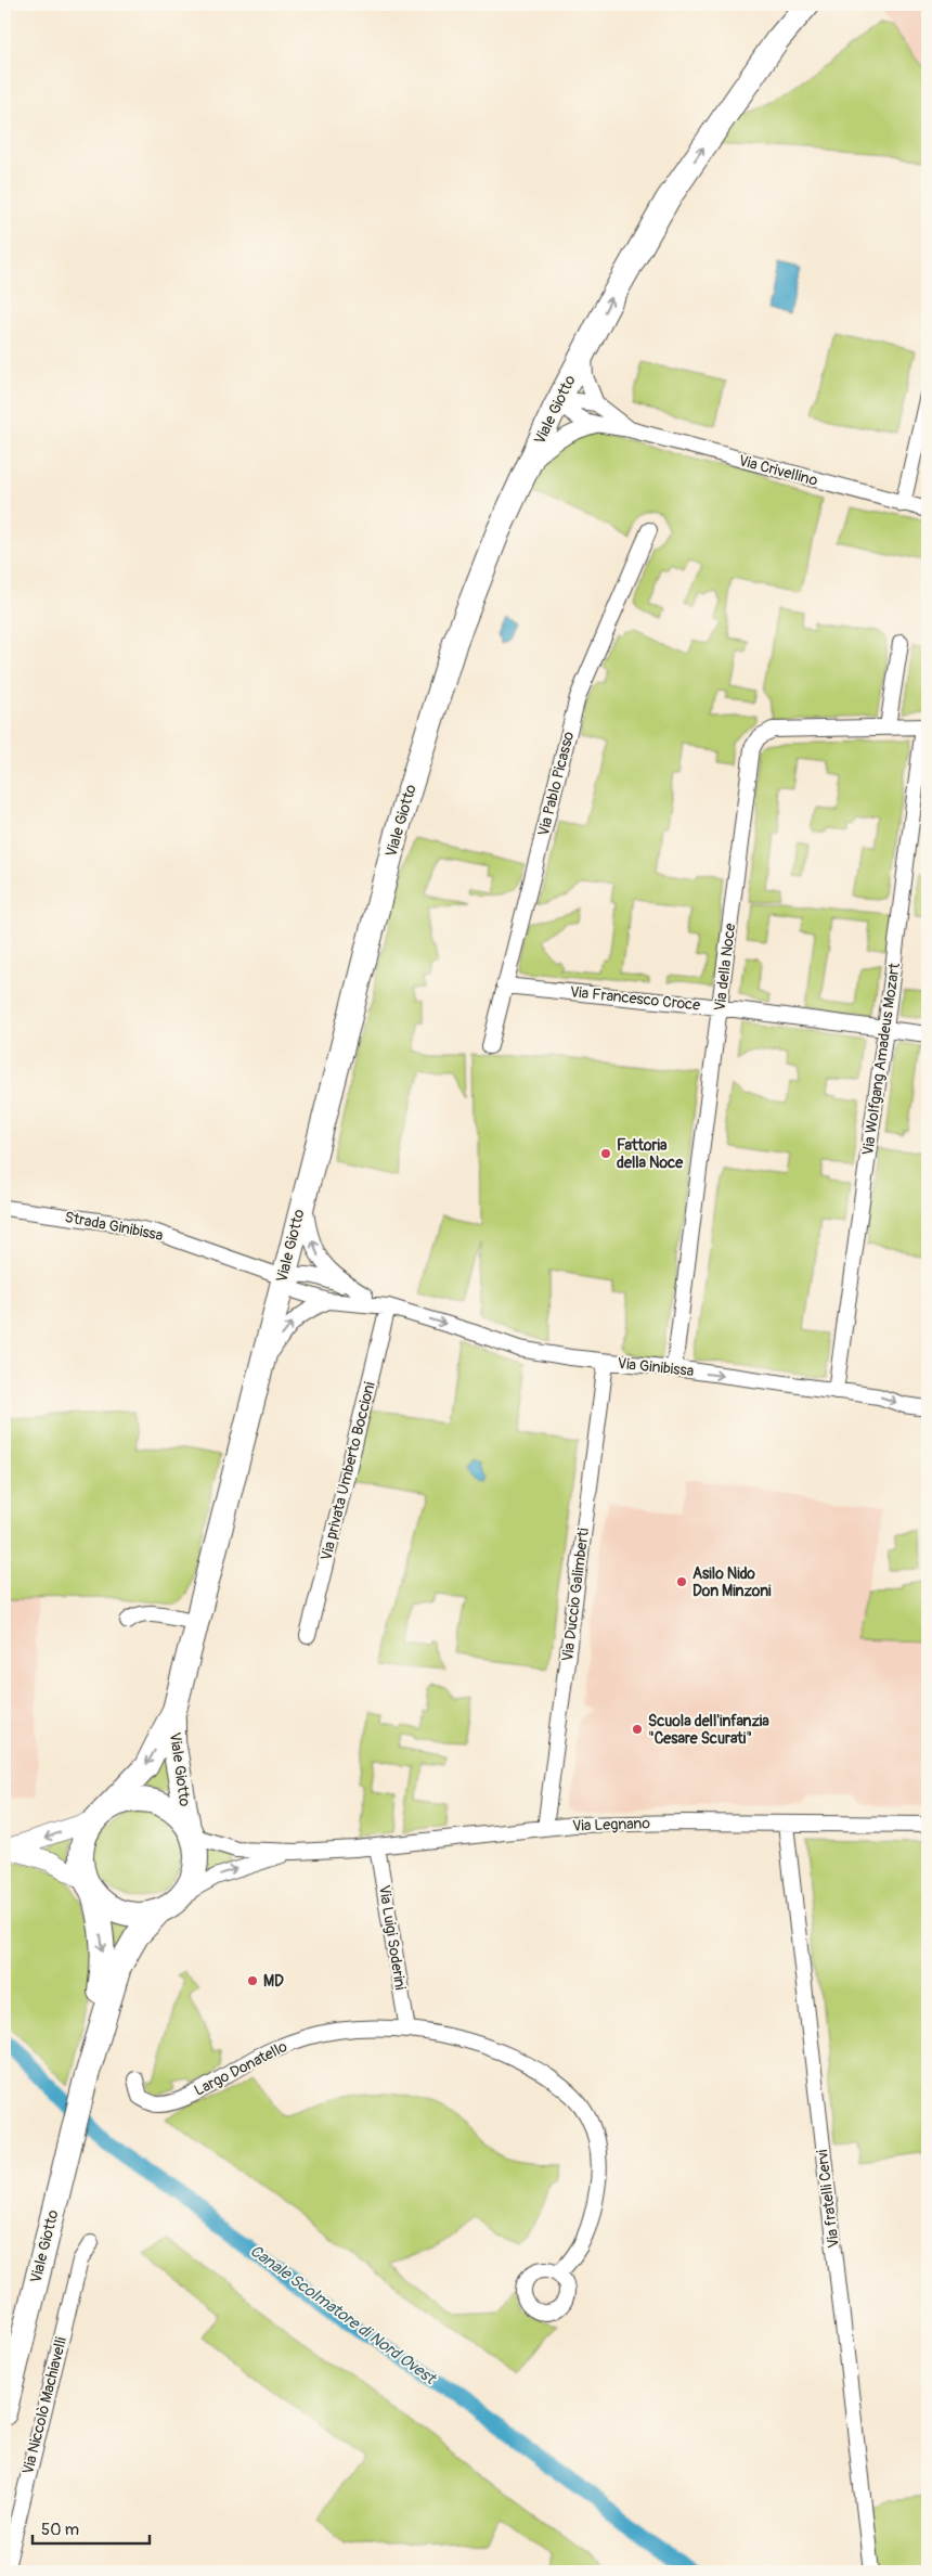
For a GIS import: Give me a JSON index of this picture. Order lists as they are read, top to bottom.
{
  "streets": {
    "main road": ["Viale Giotto"],
    "street": [
      "Via Crivellino",
      "Via Pablo Picasso",
      "Via della Noce",
      "Via Francesco Croce",
      "Via Wolfgang Amadeus Mozart",
      "Strada Ginibissa",
      "Via Ginibissa",
      "Via privata Umberto Boccioni",
      "Via Duccio Galimberti",
      "Via Legnano",
      "Via Luigi Soderini",
      "Largo Donatello",
      "Via fratelli Cervi",
      "Via Niccolò Machiavelli"
    ]
  },
  "crossings": [
    ["Viale Giotto", "Via Crivellino"],
    ["Viale Giotto", "Strada Ginibissa"],
    ["Viale Giotto", "Via Ginibissa"],
    ["Viale Giotto", "Via Legnano"],
    ["Via Pablo Picasso", "Via Francesco Croce"],
    ["Via della Noce", "Via Francesco Croce"],
    ["Via della Noce", "Via Wolfgang Amadeus Mozart"],
    ["Via della Noce", "Via Ginibissa"],
    ["Via Francesco Croce", "Via Wolfgang Amadeus Mozart"],
    ["Via Wolfgang Amadeus Mozart", "Via Ginibissa"],
    ["Strada Ginibissa", "Via Ginibissa"],
    ["Via Ginibissa", "Via privata Umberto Boccioni"],
    ["Via Ginibissa", "Via Duccio Galimberti"],
    ["Via Duccio Galimberti", "Via Legnano"],
    ["Via Legnano", "Via Luigi Soderini"],
    ["Via Legnano", "Via fratelli Cervi"],
    ["Via Luigi Soderini", "Largo Donatello"]
  ],
  "water": ["Canale Scolmatore di Nord Ovest"],
  "places": [
    "Fattoria della Noce",
    "Asilo Nido Don Minzoni",
    "Scuola dell'infanzia \"Cesare Scurati\"",
    "MD"
  ],
  "scale_bar": "50 m"
}
